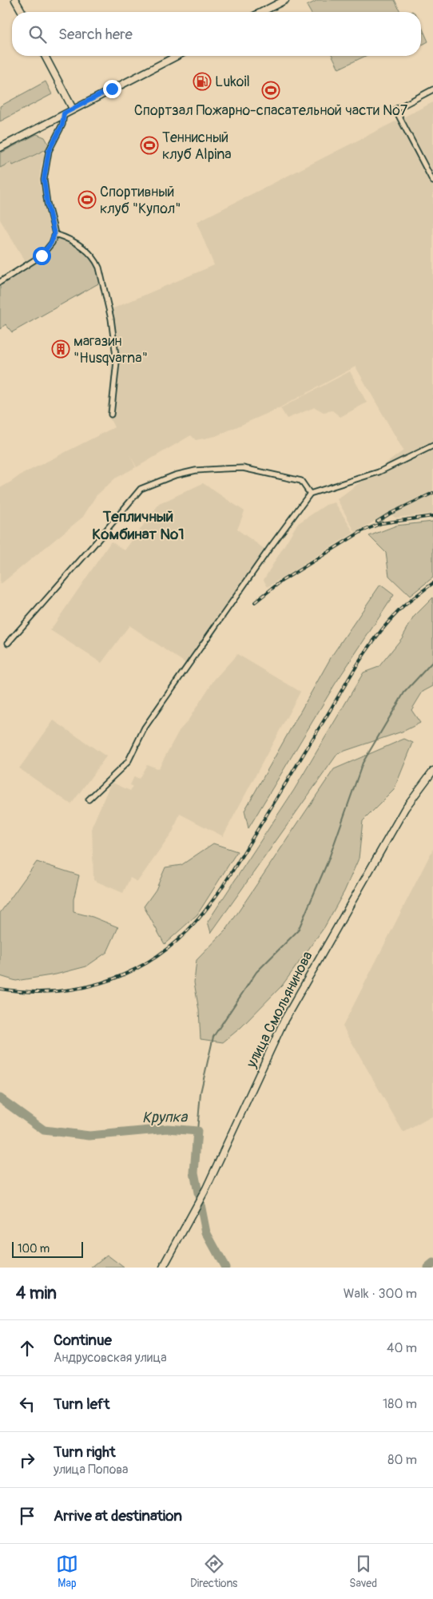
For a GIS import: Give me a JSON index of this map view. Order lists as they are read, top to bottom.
{
  "streets": {
    "street": ["улица Смольянинова"]
  },
  "districts": ["Тепличный Комбинат №1"],
  "water": ["Крупка"],
  "places": {
    "fuel station": ["Lukoil"],
    "sports": ["Спортзал Пожарно-спасательной части №7", "Теннисный клуб Alpina", "Спортивный клуб \"Купол\""],
    "building": ["магазин \"Husqvarna\""]
  },
  "scale_bar": "100 m",
  "page": {
    "search": "Search here",
    "scale": "100 m",
    "heading": ["4 min", "Walk · 300 m"],
    "list": [
      ["Continue", "Андрусовская улица", "40 m"],
      ["Turn left", "180 m"],
      ["Turn right", "улица Попова", "80 m"],
      "Arrive at destination"
    ],
    "nav": ["Map", "Directions", "Saved"]
  }
}
